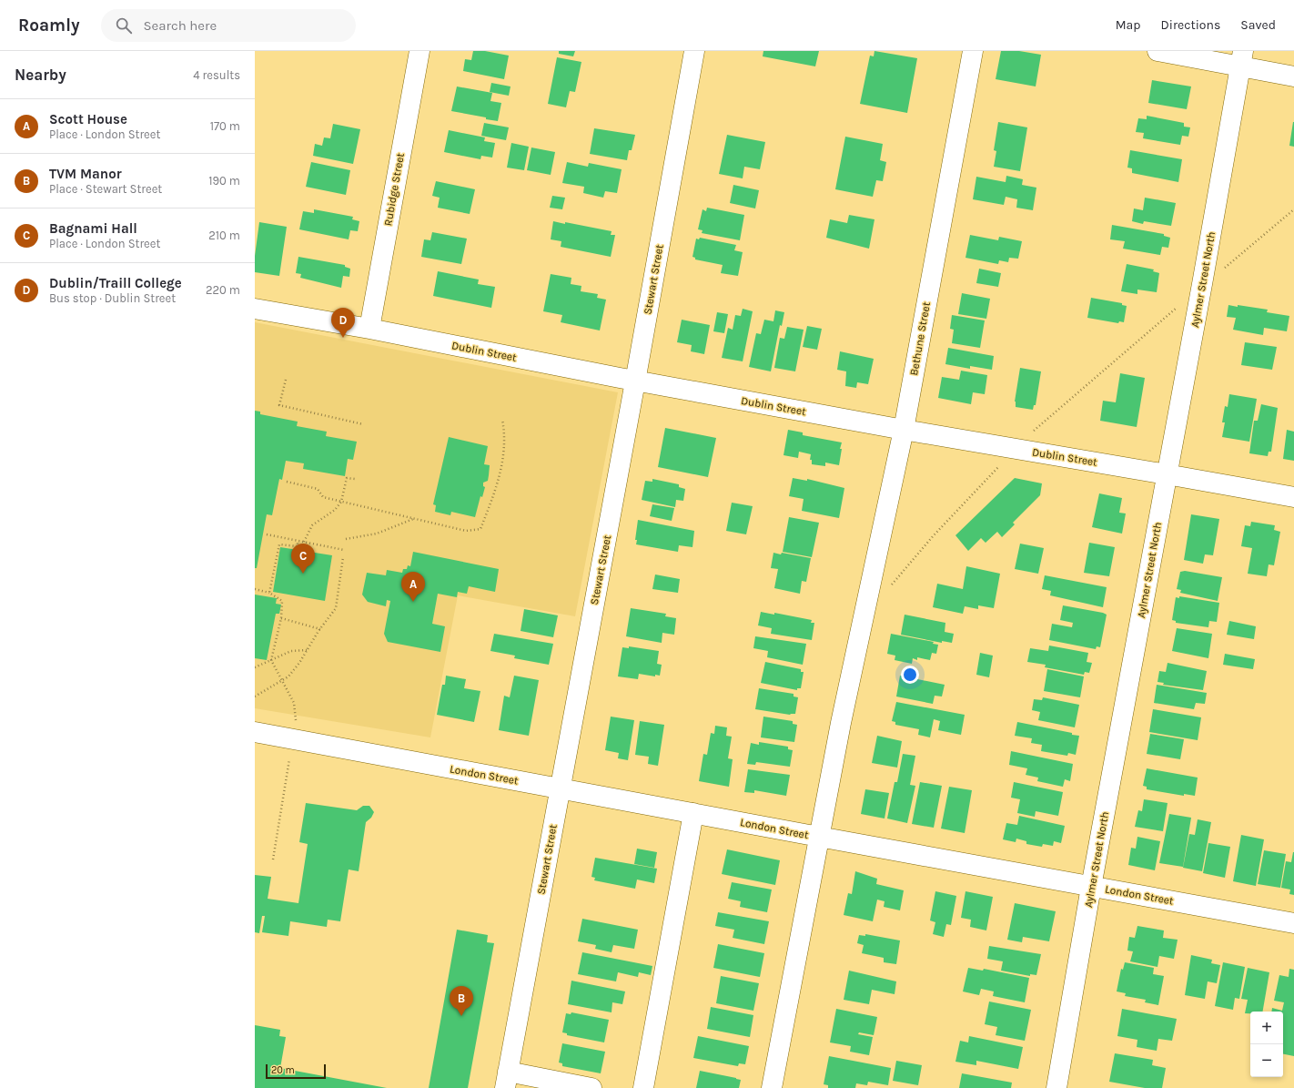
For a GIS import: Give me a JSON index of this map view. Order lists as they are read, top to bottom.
{
  "streets": {
    "street": [
      "Rubidge Street",
      "Stewart Street",
      "Aylmer Street North",
      "Bethune Street",
      "Dublin Street",
      "London Street"
    ]
  },
  "crossings": [
    ["Rubidge Street", "Dublin Street"],
    ["Stewart Street", "Dublin Street"],
    ["Stewart Street", "London Street"],
    ["Aylmer Street North", "Dublin Street"],
    ["Aylmer Street North", "London Street"],
    ["Bethune Street", "Dublin Street"],
    ["Bethune Street", "London Street"]
  ],
  "scale_bar": "20 m",
  "page": {
    "header": "Roamly",
    "search": "Search here",
    "nav": ["Map", "Directions", "Saved"],
    "heading": ["Nearby", "4 results"],
    "list": [
      {
        "mark": "A",
        "name": "Scott House",
        "note": "Place · London Street",
        "value": "170 m"
      },
      {
        "mark": "B",
        "name": "TVM Manor",
        "note": "Place · Stewart Street",
        "value": "190 m"
      },
      {
        "mark": "C",
        "name": "Bagnami Hall",
        "note": "Place · London Street",
        "value": "210 m"
      },
      {
        "mark": "D",
        "name": "Dublin/Traill College",
        "note": "Bus stop · Dublin Street",
        "value": "220 m"
      }
    ],
    "pins": [
      "D",
      "C",
      "A",
      "B"
    ],
    "map_buttons": ["+", "−"],
    "scale": "20 m"
  }
}
